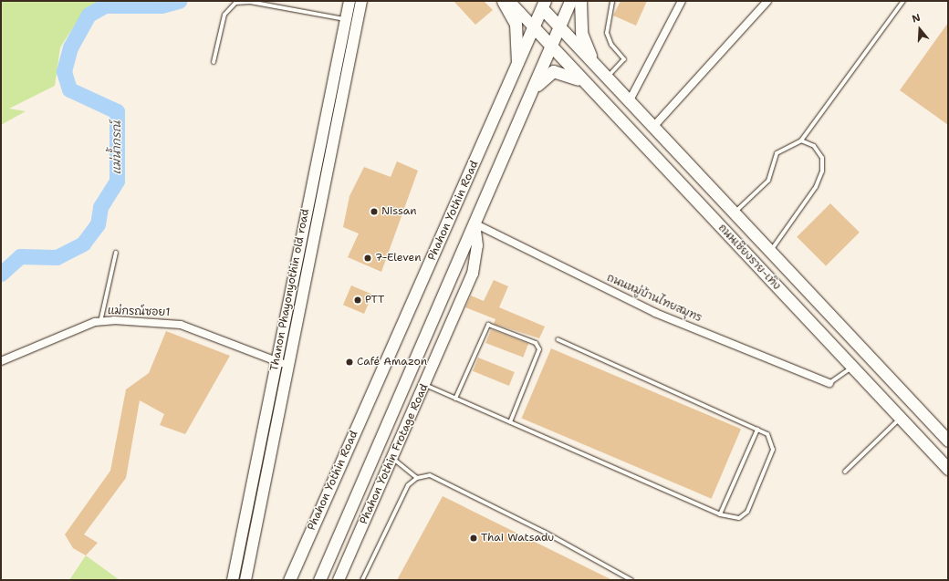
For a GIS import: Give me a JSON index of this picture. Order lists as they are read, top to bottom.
{
  "streets": {
    "main road": [
      "Phahon Yothin Road",
      "ถนนเชียงราย-เทิง",
      "Thanon Phayonyothin old road",
      "Phahon Yothin Frotage Road"
    ],
    "street": ["ถนนหมู่บ้านไทยสมุทร", "แม่กรณ์ซอย1"]
  },
  "crossings": [
    ["Phahon Yothin Road", "ถนนเชียงราย-เทิง"],
    ["Thanon Phayonyothin old road", "แม่กรณ์ซอย1"],
    ["ถนนหมู่บ้านไทยสมุทร", "Phahon Yothin Frotage Road"]
  ],
  "water": ["แม่น้ำกรณ์"],
  "places": [
    "Nissan",
    "7-Eleven",
    "PTT",
    "Café Amazon",
    "Thai Watsadu"
  ],
  "north": "top"
}
